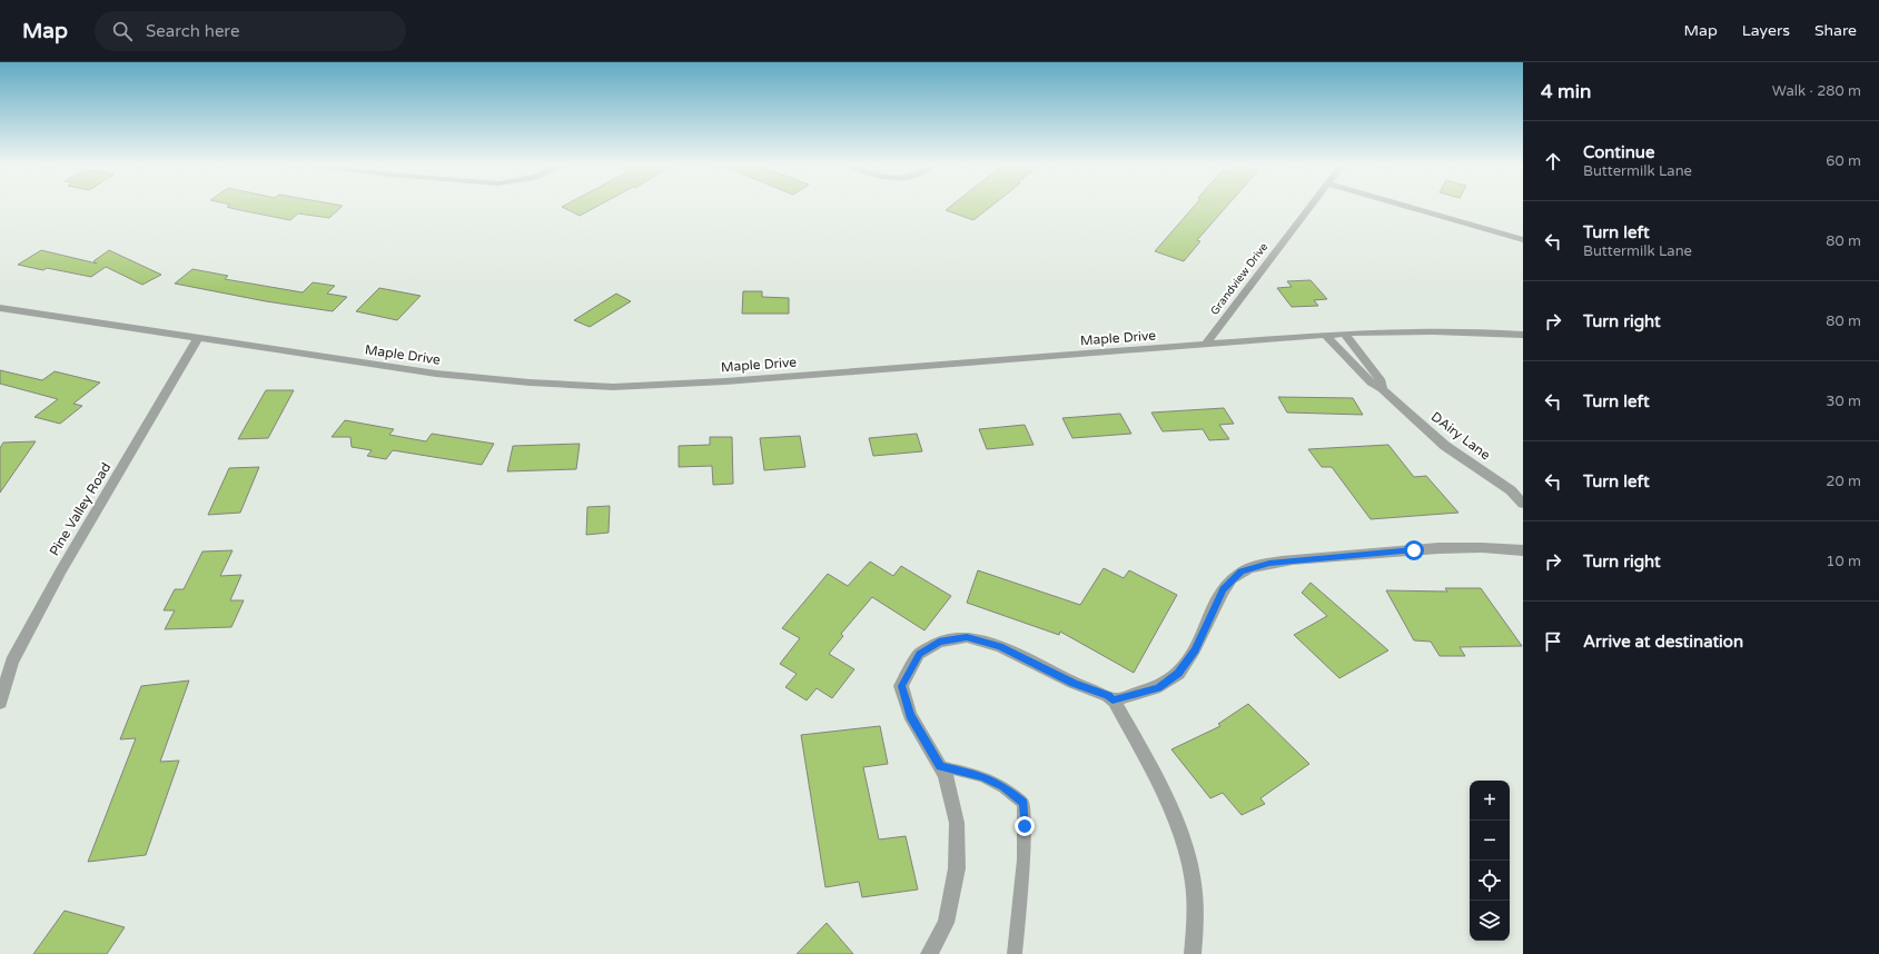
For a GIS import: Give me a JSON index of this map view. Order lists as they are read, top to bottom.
{
  "streets": {
    "street": [
      "Grandview Drive",
      "Maple Drive",
      "DAiry Lane",
      "Pine Valley Road"
    ]
  },
  "crossings": [
    ["Grandview Drive", "Maple Drive"],
    ["Maple Drive", "Pine Valley Road"]
  ],
  "page": {
    "header": "Map",
    "search": "Search here",
    "nav": ["Map", "Layers", "Share"],
    "heading": ["4 min", "Walk · 280 m"],
    "list": [
      ["Continue", "Buttermilk Lane", "60 m"],
      ["Turn left", "Buttermilk Lane", "80 m"],
      ["Turn right", "80 m"],
      ["Turn left", "30 m"],
      ["Turn left", "20 m"],
      ["Turn right", "10 m"],
      "Arrive at destination"
    ],
    "map_buttons": ["+", "−"]
  }
}
